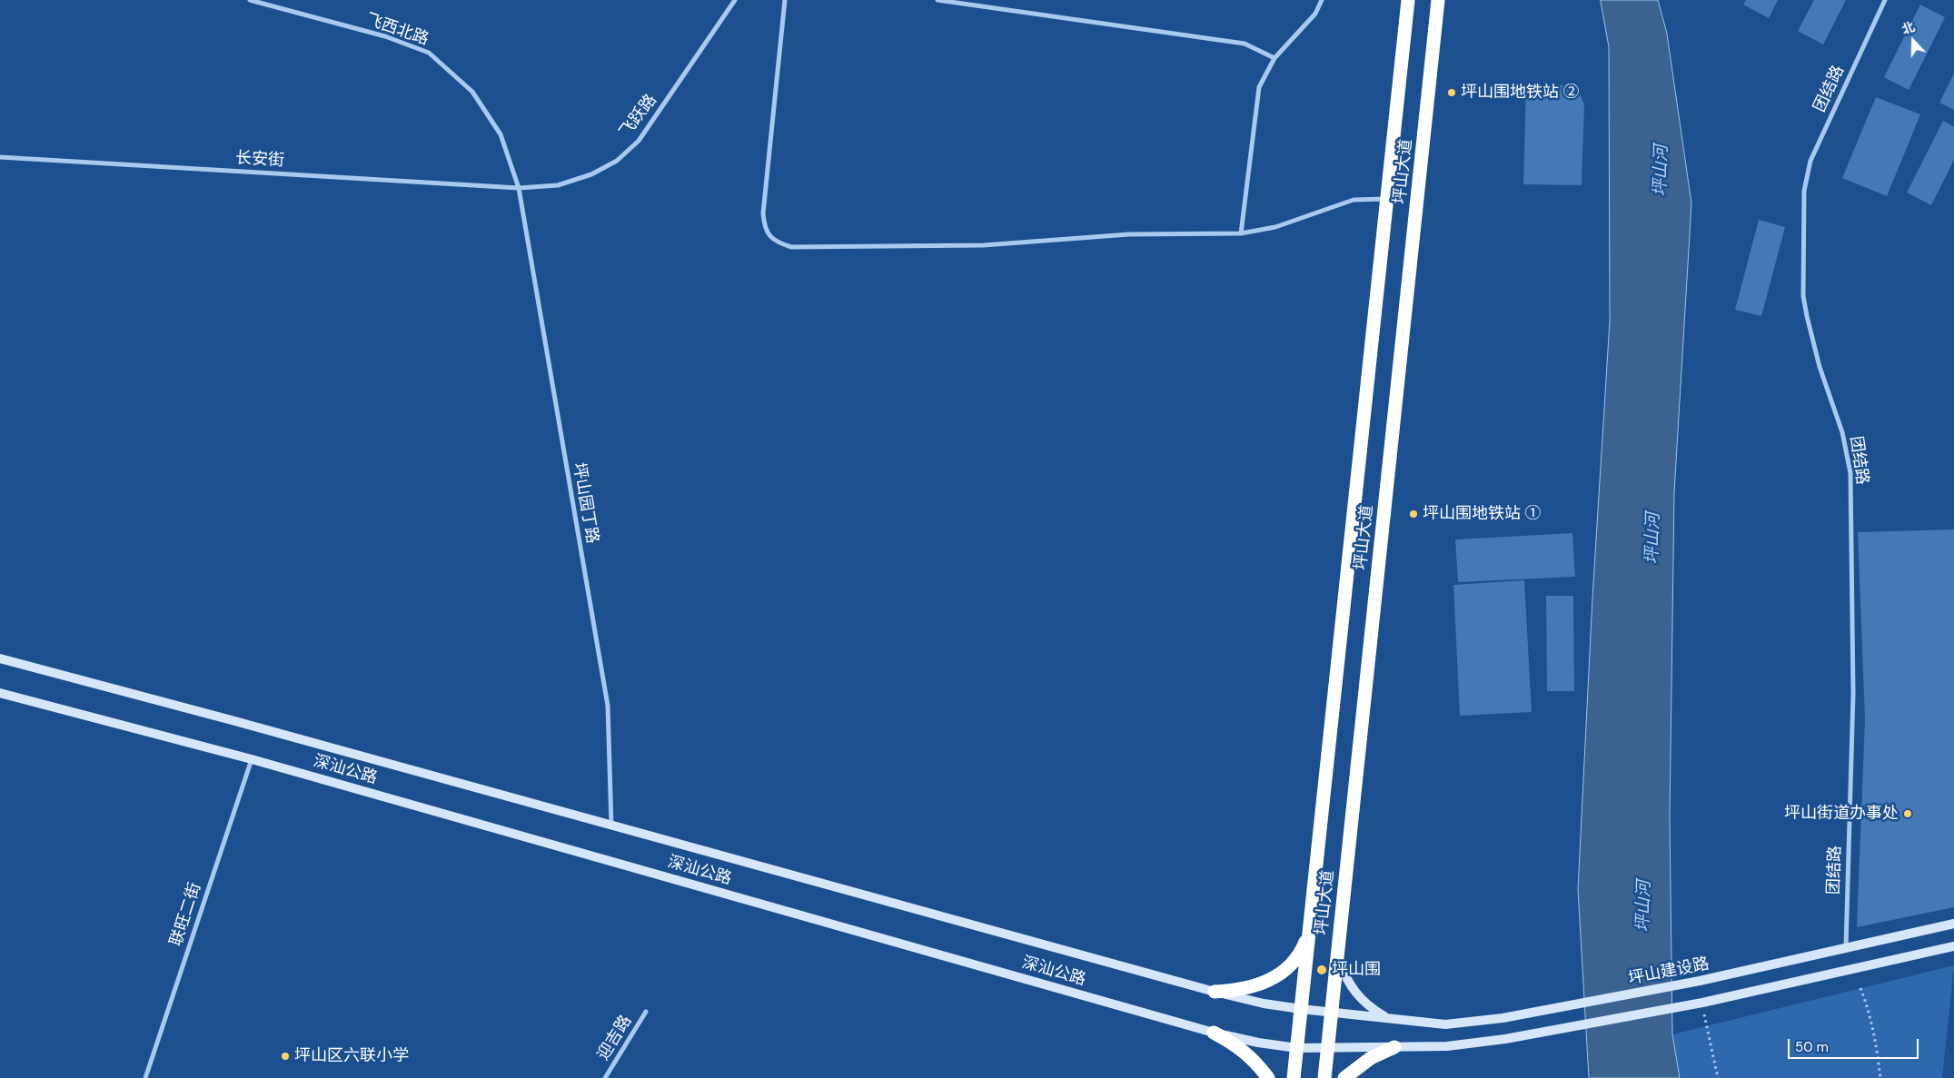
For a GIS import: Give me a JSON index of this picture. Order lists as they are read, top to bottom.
{
  "streets": {
    "highway": ["坪山大道"],
    "main road": ["深汕公路", "坪山建设路"],
    "street": [
      "飞西北路",
      "团结路",
      "飞跃路",
      "长安街",
      "坪山园丁路",
      "联旺二街",
      "迎吉路"
    ]
  },
  "crossings": [
    ["飞西北路", "飞跃路"],
    ["飞西北路", "长安街"],
    ["飞西北路", "坪山园丁路"],
    ["团结路", "坪山建设路"],
    ["飞跃路", "长安街"],
    ["飞跃路", "坪山园丁路"],
    ["长安街", "坪山园丁路"],
    ["坪山大道", "深汕公路"],
    ["坪山园丁路", "深汕公路"],
    ["深汕公路", "联旺二街"],
    ["深汕公路", "坪山建设路"]
  ],
  "water": ["坪山河"],
  "places": [
    "坪山围地铁站 ②",
    "坪山围地铁站 ①",
    "坪山街道办事处",
    "坪山围",
    "坪山区六联小学"
  ],
  "scale_bar": "50 m",
  "north": "top"
}
